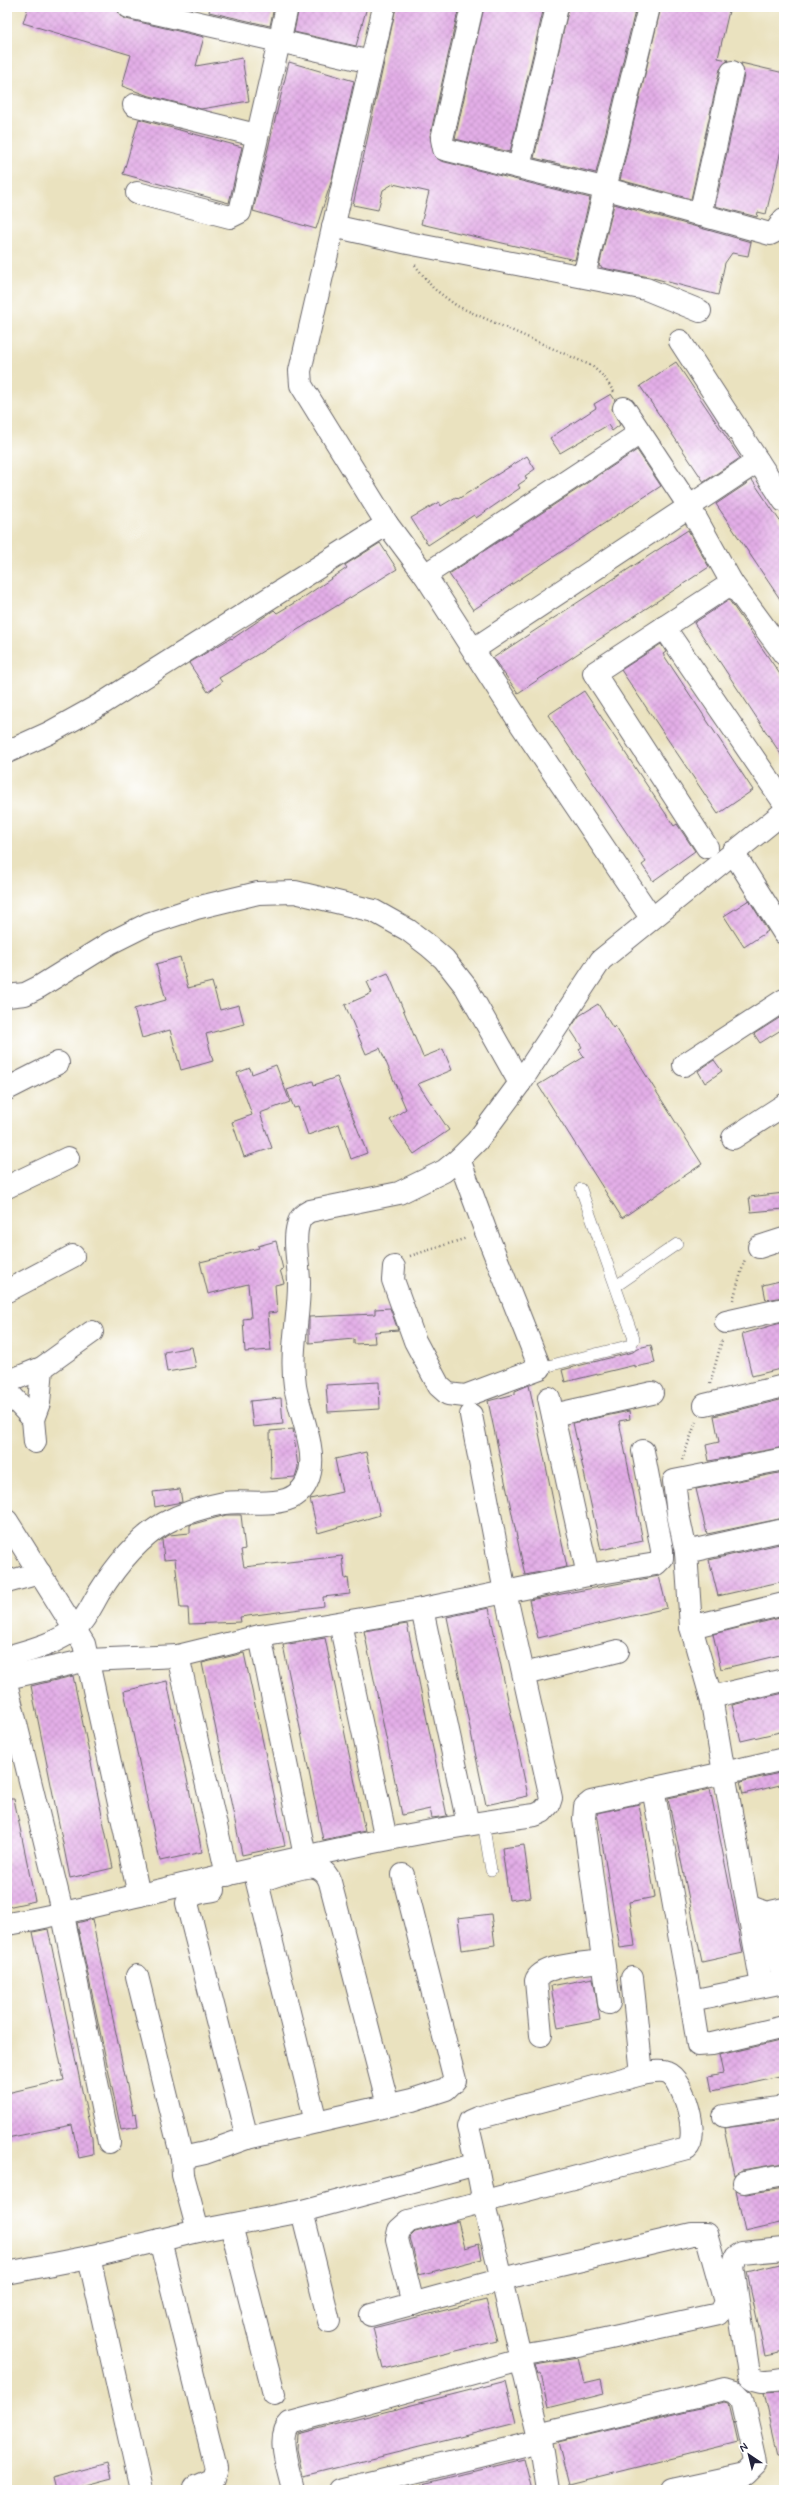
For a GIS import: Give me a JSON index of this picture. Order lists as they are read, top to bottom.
{
  "north": "top left"
}
